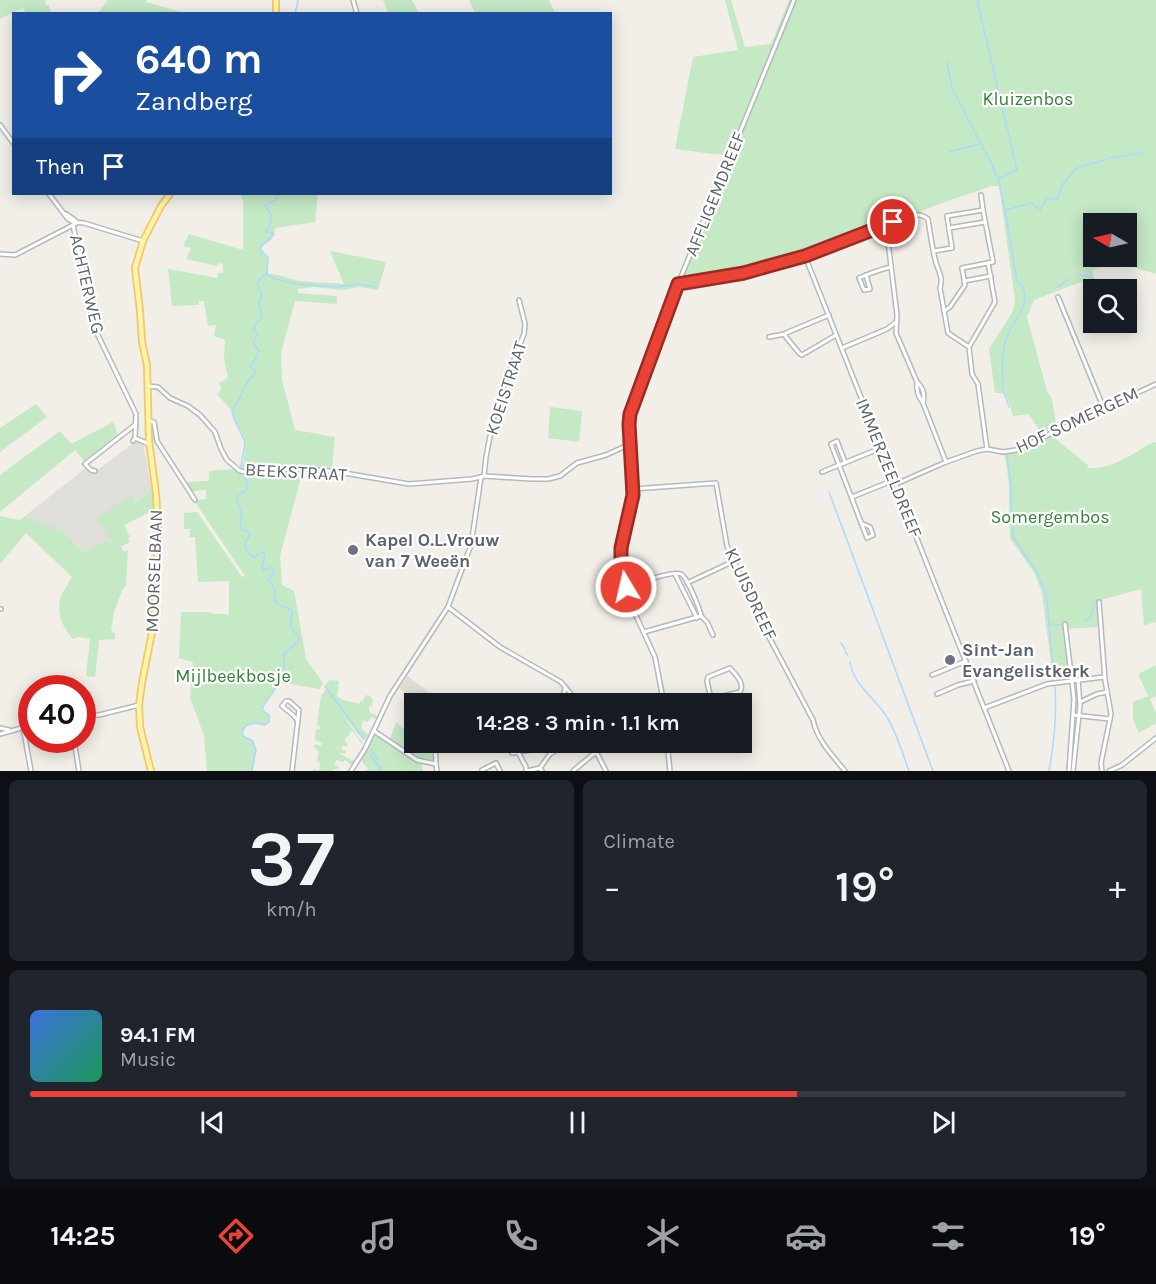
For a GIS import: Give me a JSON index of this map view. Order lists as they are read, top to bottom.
{
  "streets": {
    "main road": ["MOORSELBAAN"],
    "street": [
      "AFFLIGEMDREEF",
      "ACHTERWEG",
      "KOEISTRAAT",
      "HOF SOMERGEM",
      "IMMERZEELDREEF",
      "BEEKSTRAAT",
      "KLUISDREEF"
    ]
  },
  "crossings": [
    ["AFFLIGEMDREEF", "BEEKSTRAAT"],
    ["AFFLIGEMDREEF", "KLUISDREEF"],
    ["KOEISTRAAT", "BEEKSTRAAT"],
    ["HOF SOMERGEM", "IMMERZEELDREEF"],
    ["BEEKSTRAAT", "MOORSELBAAN"]
  ],
  "parks": ["Kluizenbos", "Somergembos", "Mijlbeekbosje"],
  "places": ["Kapel O.L.Vrouw van 7 Weeën", "Sint-Jan Evangelistkerk"],
  "north": "left",
  "page": {
    "turn": ["640 m", "Zandberg"],
    "then": "Then",
    "limit": "40",
    "trip": "14:28 · 3 min · 1.1 km",
    "tile": [
      ["37", "km/h"],
      "Climate"
    ],
    "heat": ["−", "19°", "+"],
    "song": ["94.1 FM", "Music"],
    "tabs": ["14:25", "19°"]
  }
}
